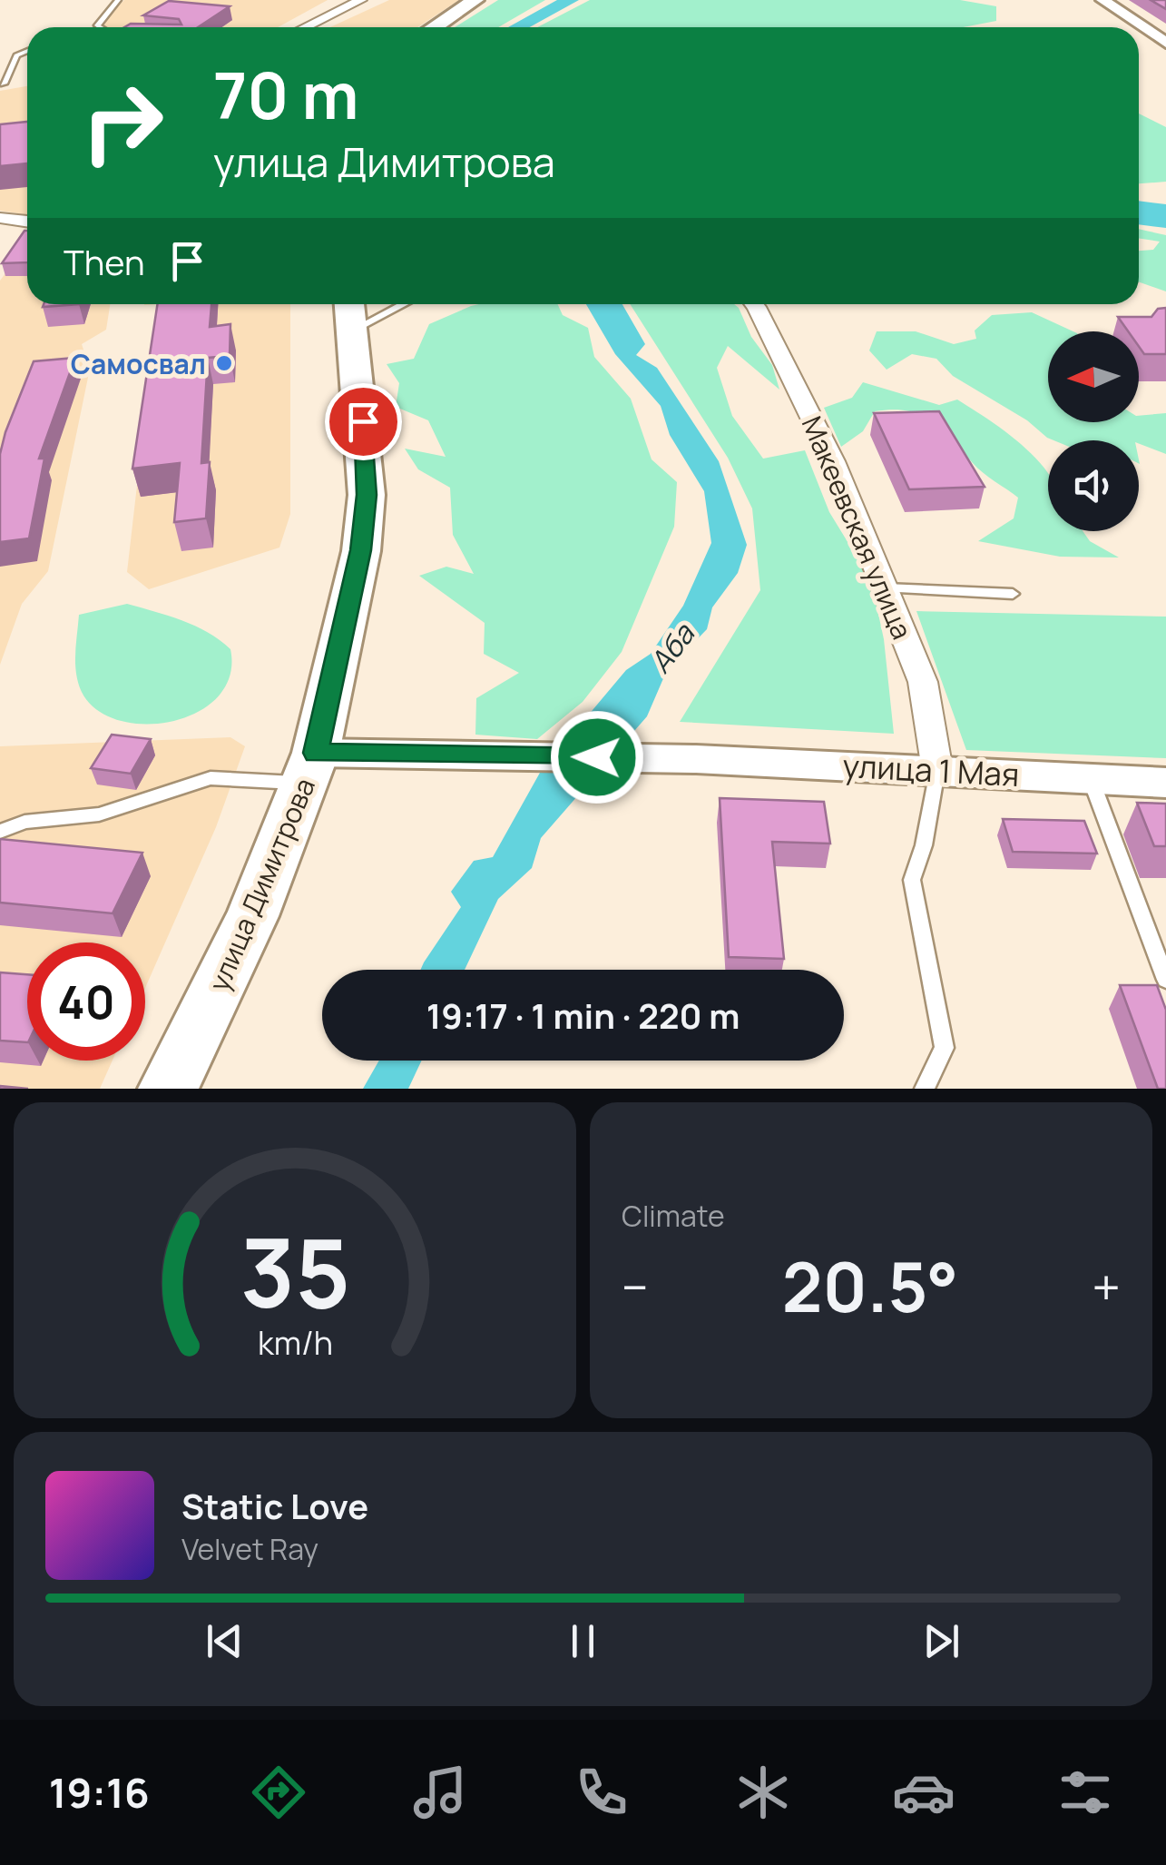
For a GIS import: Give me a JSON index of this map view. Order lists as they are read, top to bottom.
{
  "streets": {
    "main road": ["улица Димитрова"],
    "street": ["Макеевская улица", "улица 1 Мая"]
  },
  "crossings": [
    ["Макеевская улица", "улица 1 Мая"],
    ["улица 1 Мая", "улица Димитрова"]
  ],
  "water": ["Аба"],
  "places": ["Самосвал"],
  "north": "left",
  "page": {
    "turn": ["70 m", "улица Димитрова"],
    "then": "Then",
    "limit": "40",
    "trip": "19:17 · 1 min · 220 m",
    "tile": "Climate",
    "heat": ["−", "20.5°", "+"],
    "song": ["Static Love", "Velvet Ray"],
    "tabs": "19:16",
    "gauge": ["35", "km/h"]
  }
}
